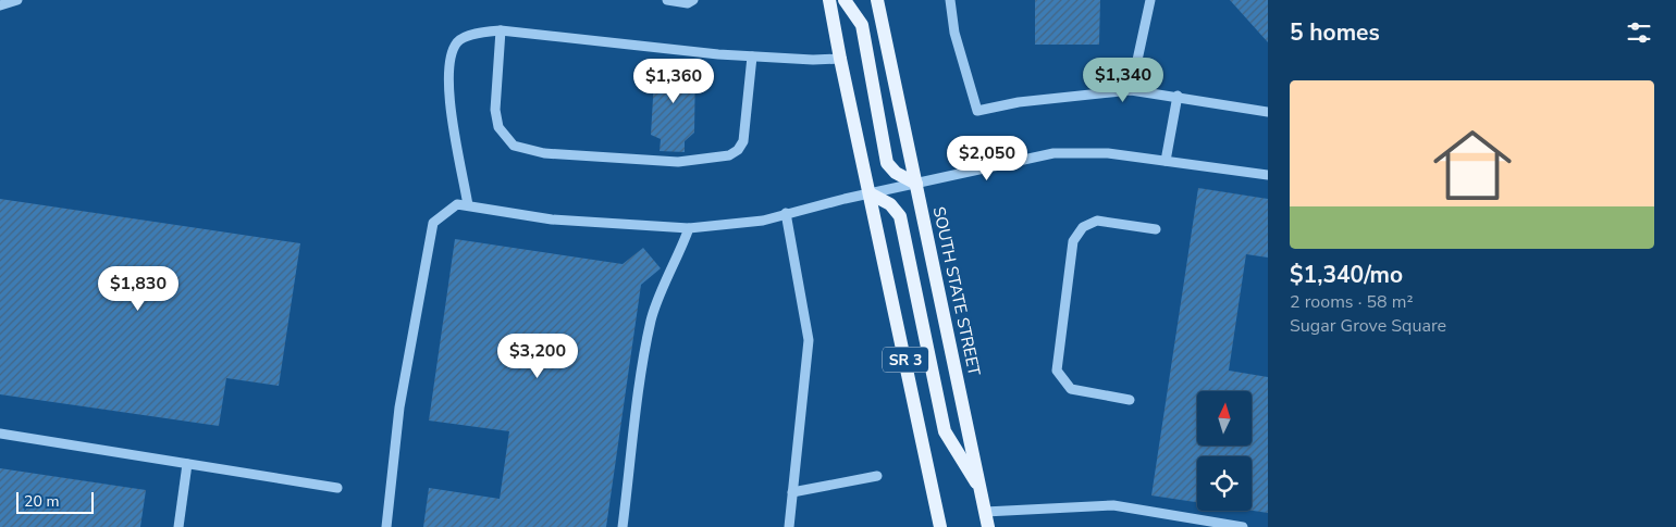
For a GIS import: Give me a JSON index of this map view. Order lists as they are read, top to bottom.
{
  "streets": {
    "main road": ["SOUTH STATE STREET", "SR 3"]
  },
  "scale_bar": "20 m",
  "north": "top",
  "page": {
    "heading": "5 homes",
    "price": [
      "$1,340",
      "$1,360",
      "$2,050",
      "$1,830",
      "$3,200"
    ],
    "list": [
      {
        "name": "$1,340/mo",
        "note": "2 rooms · 58 m² · Sugar Grove Square"
      }
    ],
    "scale": "20 m"
  }
}
